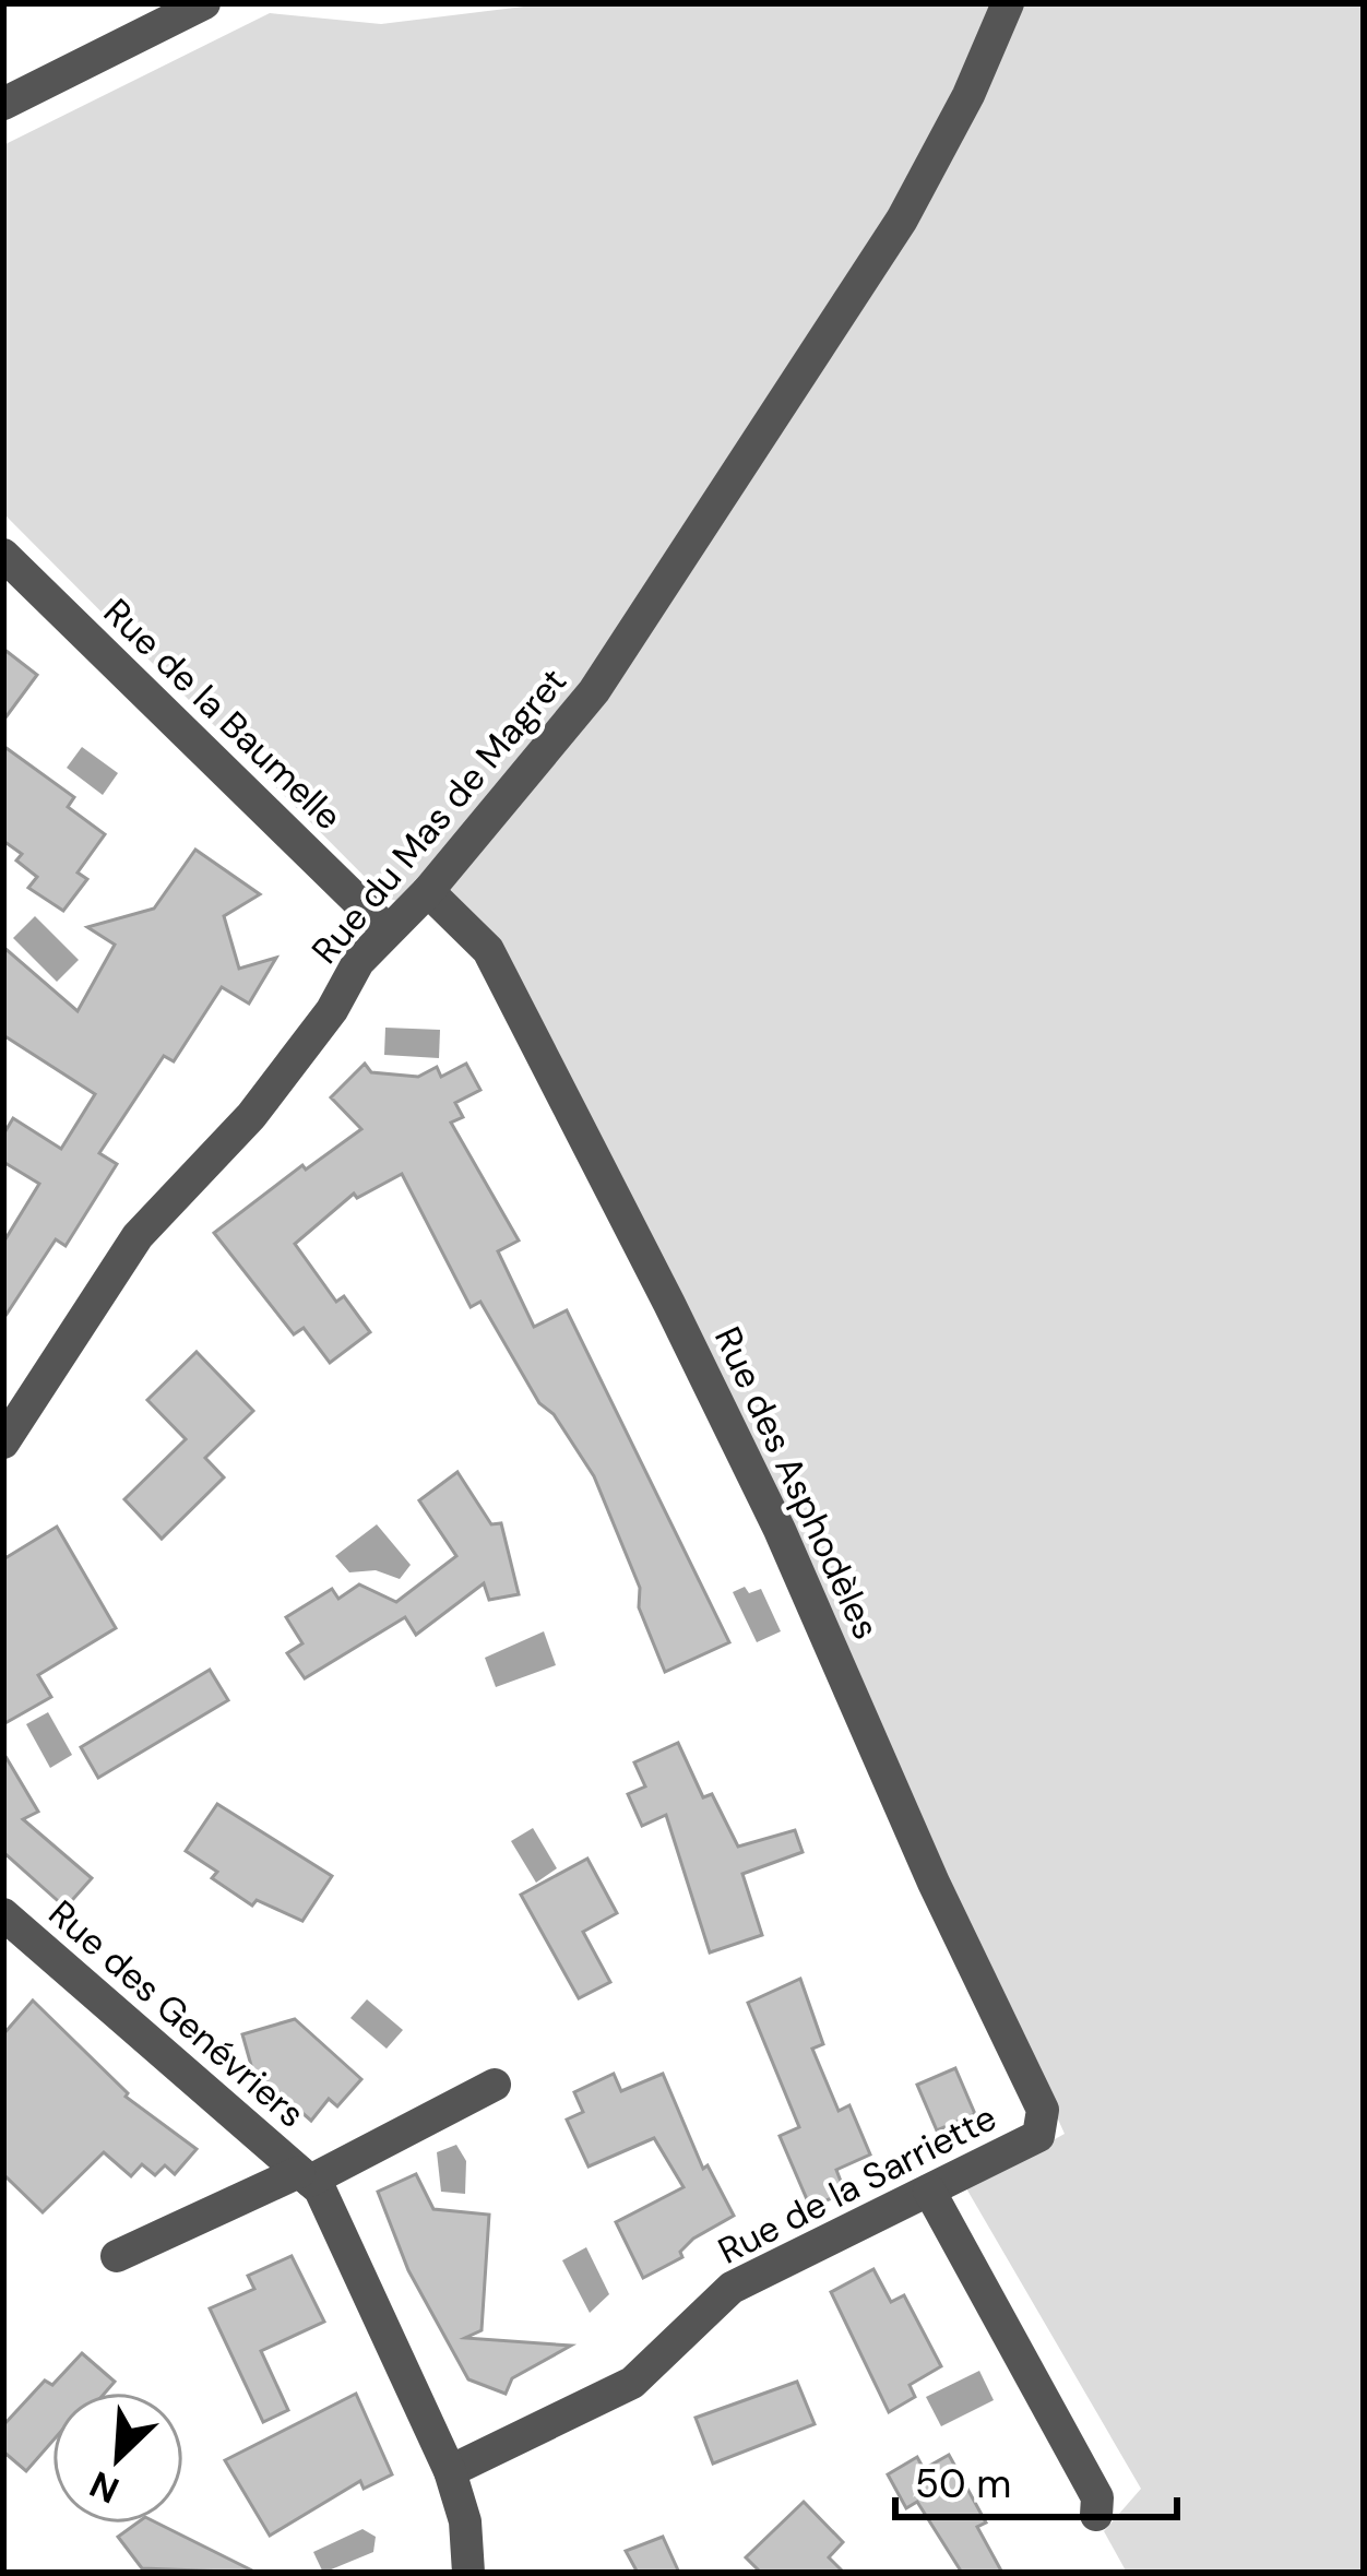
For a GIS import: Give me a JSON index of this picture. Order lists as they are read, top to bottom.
{
  "streets": {
    "street": [
      "Rue de la Baumelle",
      "Rue du Mas de Magret",
      "Rue des Asphodèles",
      "Rue des Genévriers",
      "Rue de la Sarriette"
    ]
  },
  "crossings": [
    ["Rue de la Baumelle", "Rue du Mas de Magret"],
    ["Rue du Mas de Magret", "Rue des Asphodèles"],
    ["Rue des Asphodèles", "Rue de la Sarriette"],
    ["Rue des Genévriers", "Rue de la Sarriette"]
  ],
  "scale_bar": "50 m",
  "north": "bottom left"
}
